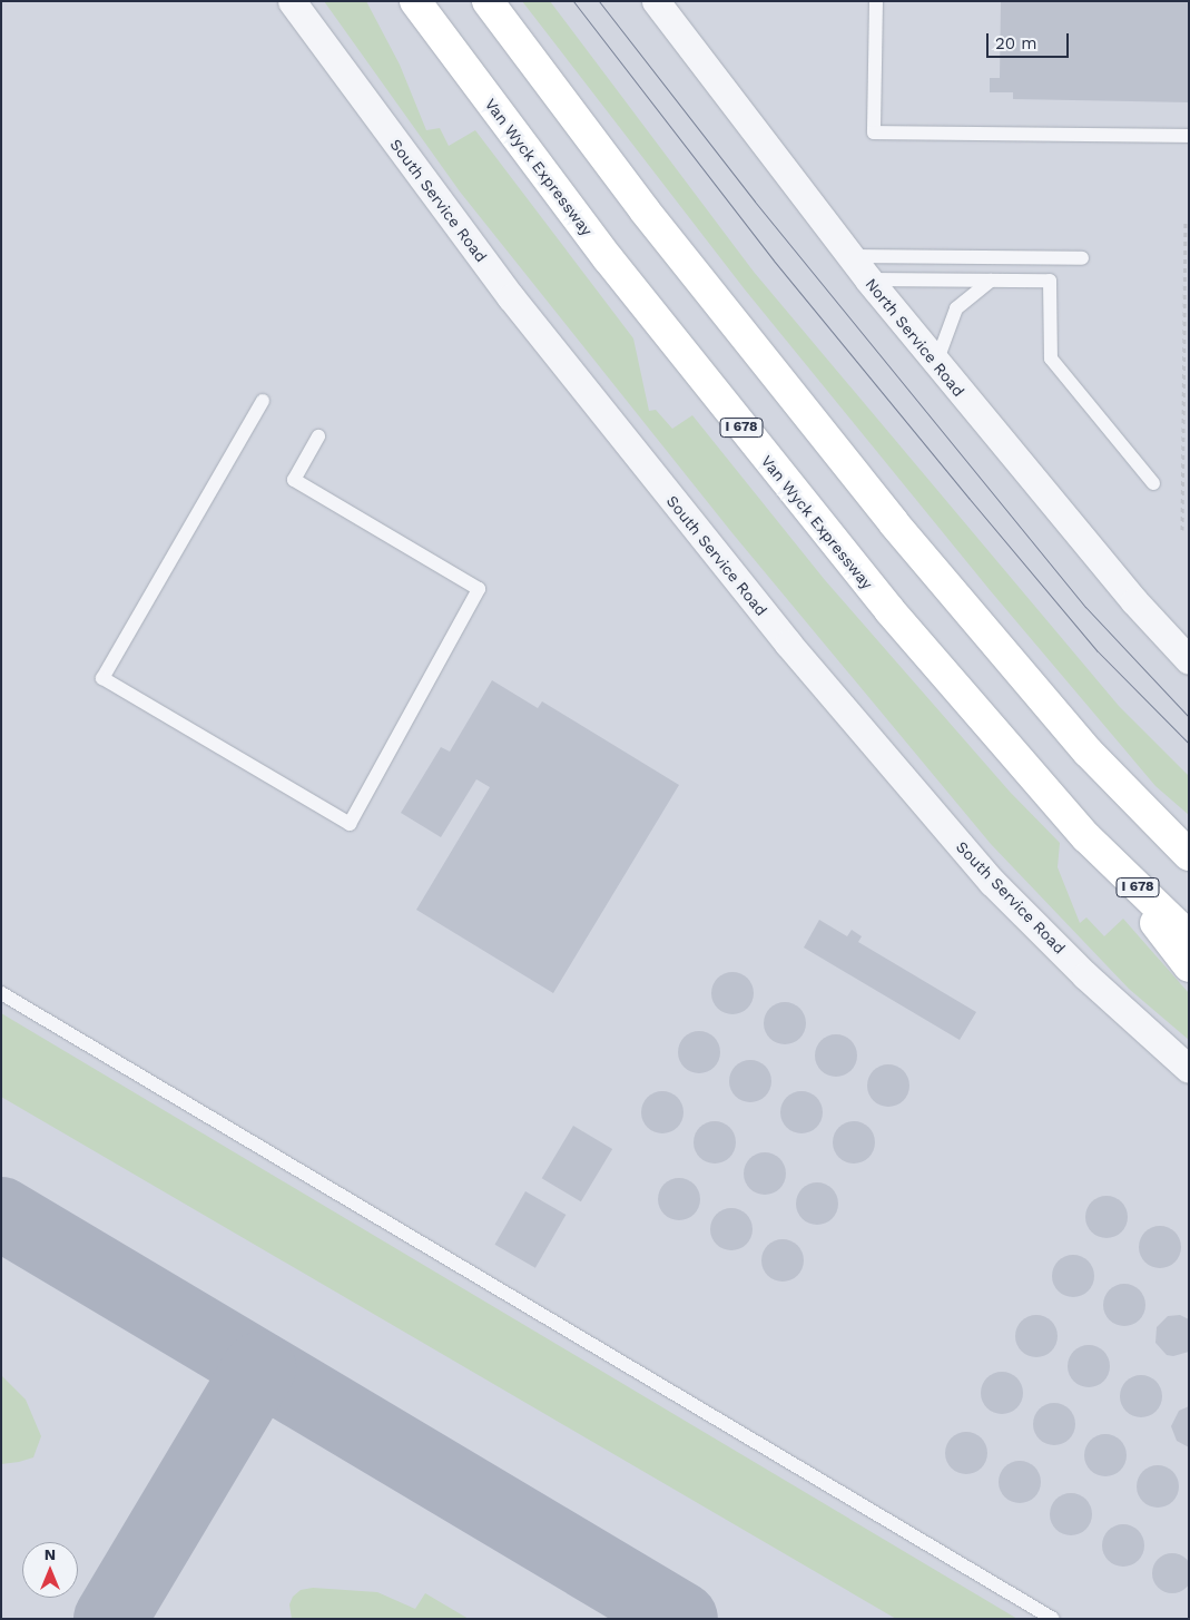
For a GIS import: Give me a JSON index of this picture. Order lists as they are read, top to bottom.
{
  "streets": {
    "highway": ["Van Wyck Expressway", "I 678"],
    "street": ["South Service Road", "North Service Road"]
  },
  "scale_bar": "20 m",
  "north": "top"
}
